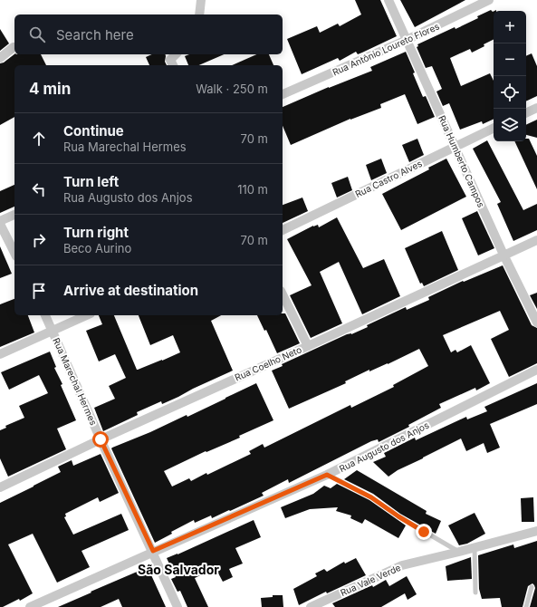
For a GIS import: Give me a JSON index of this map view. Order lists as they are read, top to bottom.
{
  "streets": {
    "street": [
      "Rua Antônio Loureto Flores",
      "Rua Humberto Campos",
      "Rua Castro Alves",
      "Rua Coelho Neto",
      "Rua Marechal Hermes",
      "Rua Augusto dos Anjos",
      "Rua Vale Verde"
    ]
  },
  "crossings": [
    ["Rua Antônio Loureto Flores", "Rua Humberto Campos"],
    ["Rua Humberto Campos", "Rua Castro Alves"],
    ["Rua Humberto Campos", "Rua Coelho Neto"],
    ["Rua Coelho Neto", "Rua Marechal Hermes"],
    ["Rua Marechal Hermes", "Rua Augusto dos Anjos"]
  ],
  "districts": ["São Salvador"],
  "page": {
    "map_buttons": ["+", "−"],
    "search": "Search here",
    "heading": ["4 min", "Walk · 250 m"],
    "list": [
      ["Continue", "Rua Marechal Hermes", "70 m"],
      ["Turn left", "Rua Augusto dos Anjos", "110 m"],
      ["Turn right", "Beco Aurino", "70 m"],
      "Arrive at destination"
    ]
  }
}
